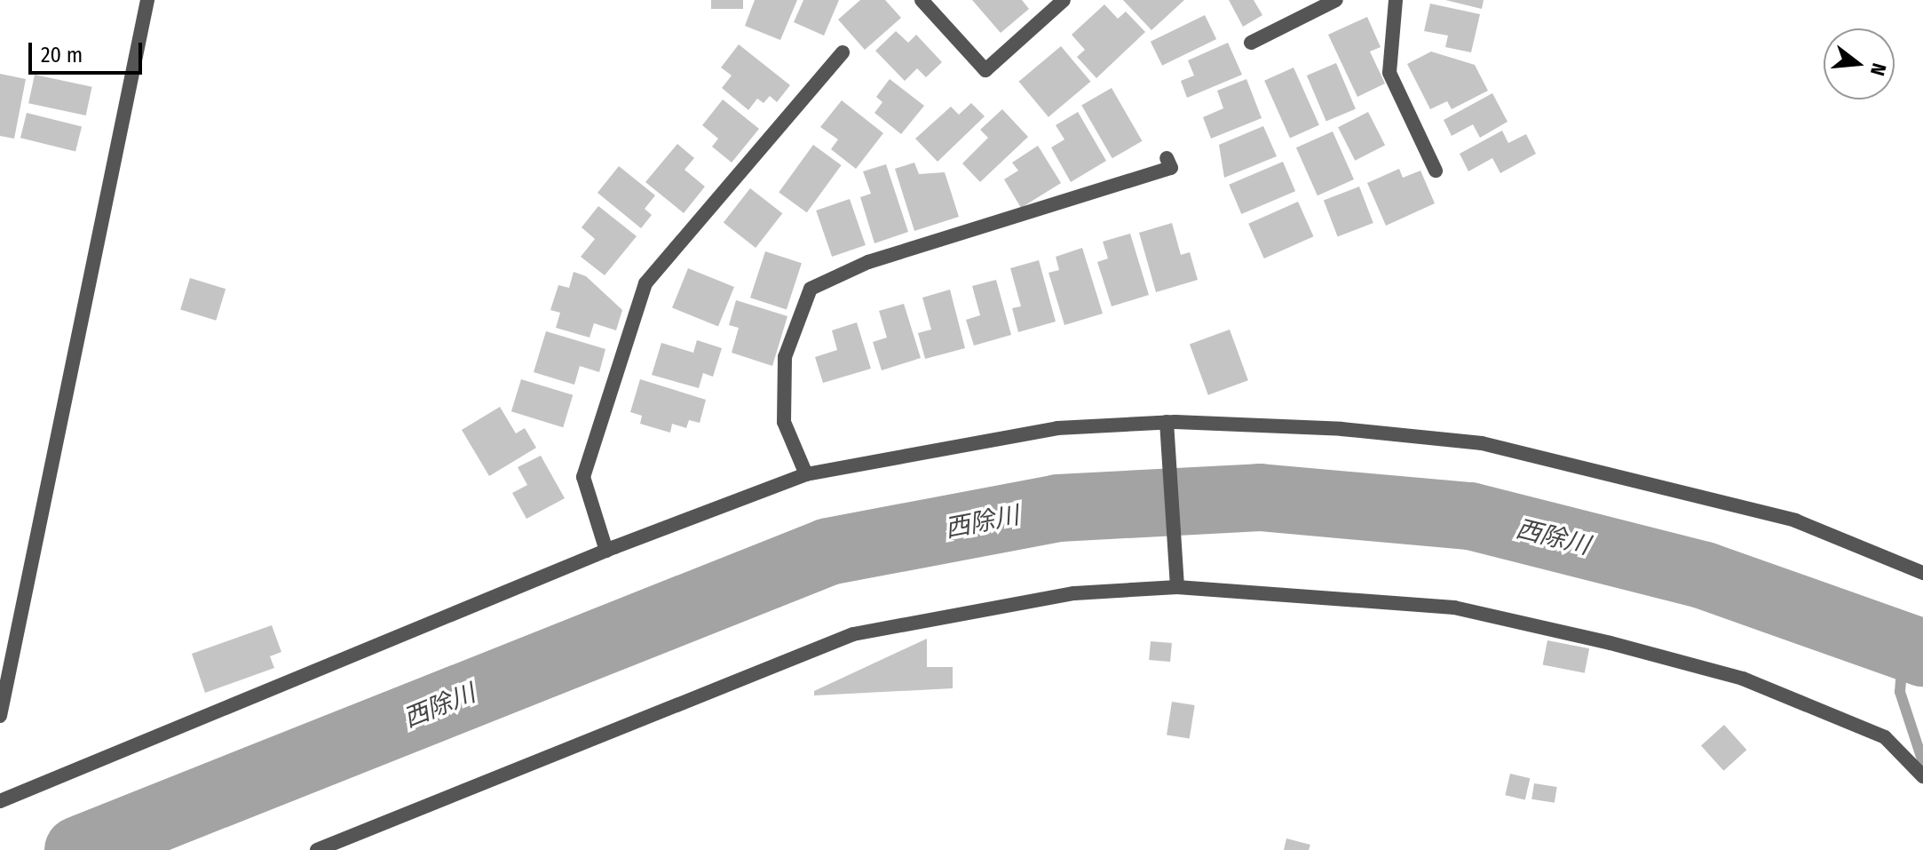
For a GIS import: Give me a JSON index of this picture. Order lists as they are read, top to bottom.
{
  "water": ["西除川"],
  "scale_bar": "20 m",
  "north": "right"
}
